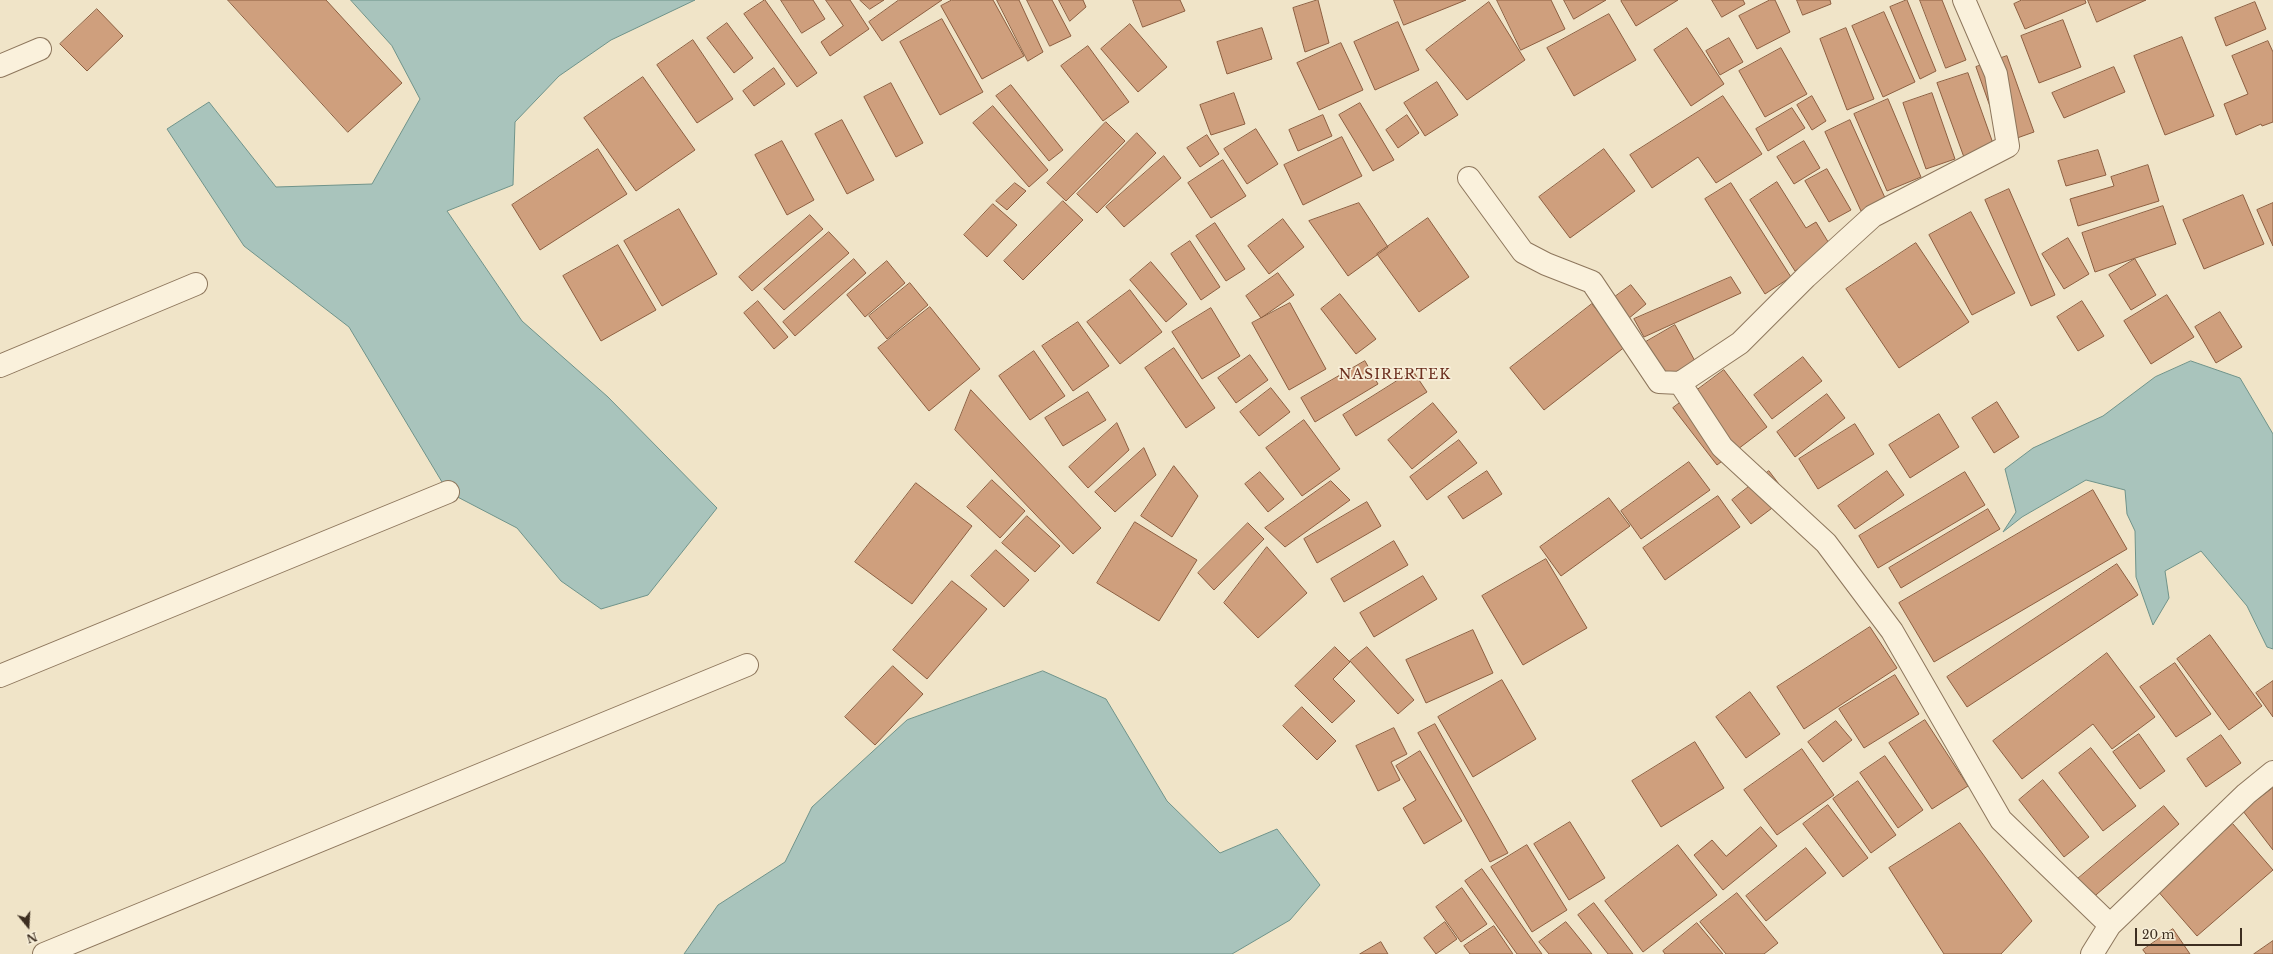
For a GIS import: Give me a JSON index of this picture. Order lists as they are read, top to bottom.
{
  "districts": ["NASIRERTEK"],
  "scale_bar": "20 m",
  "north": "bottom"
}
